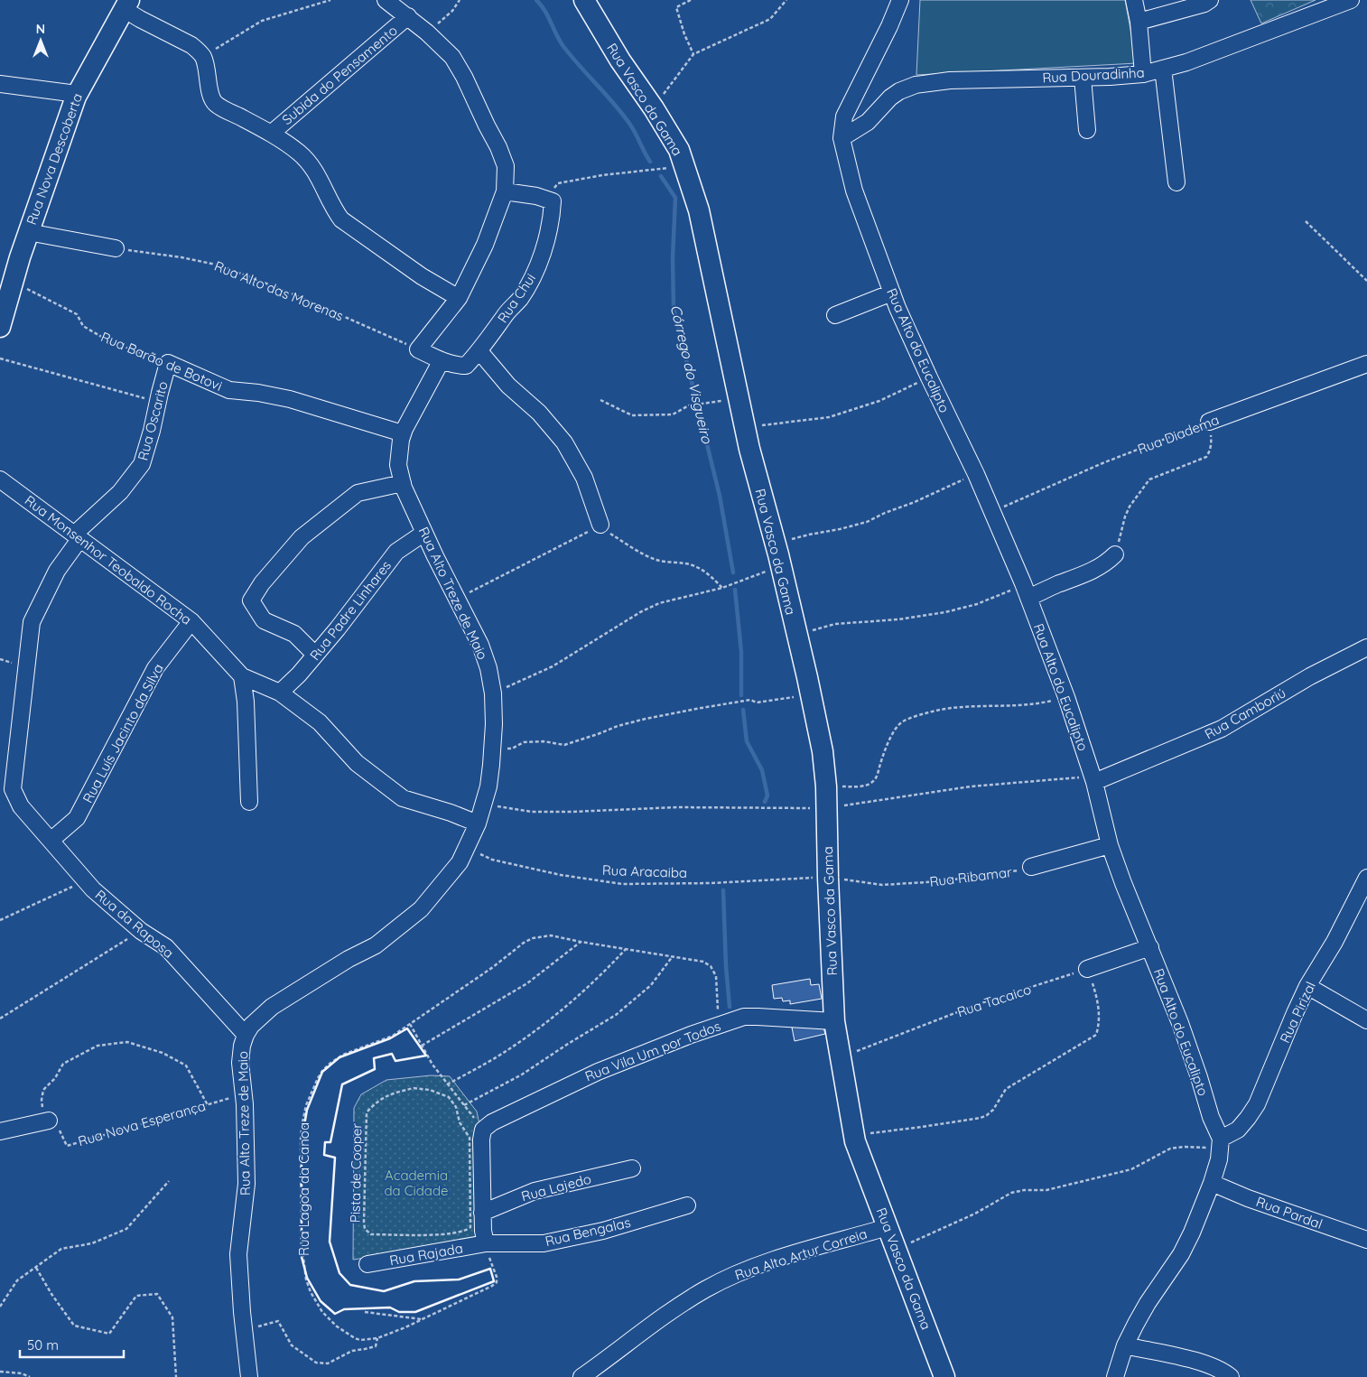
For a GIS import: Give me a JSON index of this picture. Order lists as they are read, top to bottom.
{
  "streets": {
    "main road": ["Rua Vasco da Gama", "Rua Nova Descoberta"],
    "street": [
      "Subida do Pensamento",
      "Rua Douradinha",
      "Rua Chui",
      "Rua Alto do Eucalipto",
      "Rua Barão de Botovi",
      "Rua Oscarito",
      "Rua Diadema",
      "Rua Monsenhor Teobaldo Rocha",
      "Rua Alto Treze de Maio",
      "Rua Padre Linhares",
      "Rua Camboriú",
      "Rua Luís Jacinto da Silva",
      "Rua Ribamar",
      "Rua da Raposa",
      "Rua Pirizal",
      "Rua Vila Um por Todos",
      "Rua Lajedo",
      "Rua Pardal",
      "Rua Bengalas",
      "Rua Rajada",
      "Rua Alto Artur Correia"
    ],
    "path": [
      "Rua Alto das Morenas",
      "Rua Aracaiba",
      "Rua Tacaico",
      "Rua Nova Esperança",
      "Pista de Cooper",
      "Rua Lagoa da Canoa"
    ]
  },
  "crossings": [
    ["Rua Douradinha", "Rua Alto do Eucalipto"],
    ["Rua Vasco da Gama", "Rua Aracaiba"],
    ["Rua Vasco da Gama", "Rua Ribamar"],
    ["Rua Vasco da Gama", "Rua Tacaico"],
    ["Rua Vasco da Gama", "Rua Vila Um por Todos"],
    ["Rua Vasco da Gama", "Rua Alto Artur Correia"],
    ["Rua Nova Descoberta", "Rua Barão de Botovi"],
    ["Rua Alto das Morenas", "Rua Chui"],
    ["Rua Chui", "Rua Alto Treze de Maio"],
    ["Rua Alto do Eucalipto", "Rua Diadema"],
    ["Rua Alto do Eucalipto", "Rua Camboriú"],
    ["Rua Alto do Eucalipto", "Rua Ribamar"],
    ["Rua Alto do Eucalipto", "Rua Pirizal"],
    ["Rua Barão de Botovi", "Rua Oscarito"],
    ["Rua Barão de Botovi", "Rua Alto Treze de Maio"],
    ["Rua Oscarito", "Rua Monsenhor Teobaldo Rocha"],
    ["Rua Oscarito", "Rua da Raposa"],
    ["Rua Monsenhor Teobaldo Rocha", "Rua Alto Treze de Maio"],
    ["Rua Monsenhor Teobaldo Rocha", "Rua Padre Linhares"],
    ["Rua Monsenhor Teobaldo Rocha", "Rua Luís Jacinto da Silva"],
    ["Rua Alto Treze de Maio", "Rua Padre Linhares"],
    ["Rua Alto Treze de Maio", "Rua Aracaiba"],
    ["Rua Alto Treze de Maio", "Rua da Raposa"],
    ["Rua Alto Treze de Maio", "Rua Nova Esperança"],
    ["Rua Luís Jacinto da Silva", "Rua da Raposa"],
    ["Rua Aracaiba", "Rua Ribamar"],
    ["Rua Vila Um por Todos", "Rua Lagoa da Canoa"],
    ["Rua Lagoa da Canoa", "Rua Bengalas"],
    ["Rua Lagoa da Canoa", "Rua Rajada"],
    ["Rua Bengalas", "Rua Rajada"]
  ],
  "water": ["Córrego do Visgueiro"],
  "parks": ["Academia da Cidade"],
  "scale_bar": "50 m",
  "north": "top"
}
